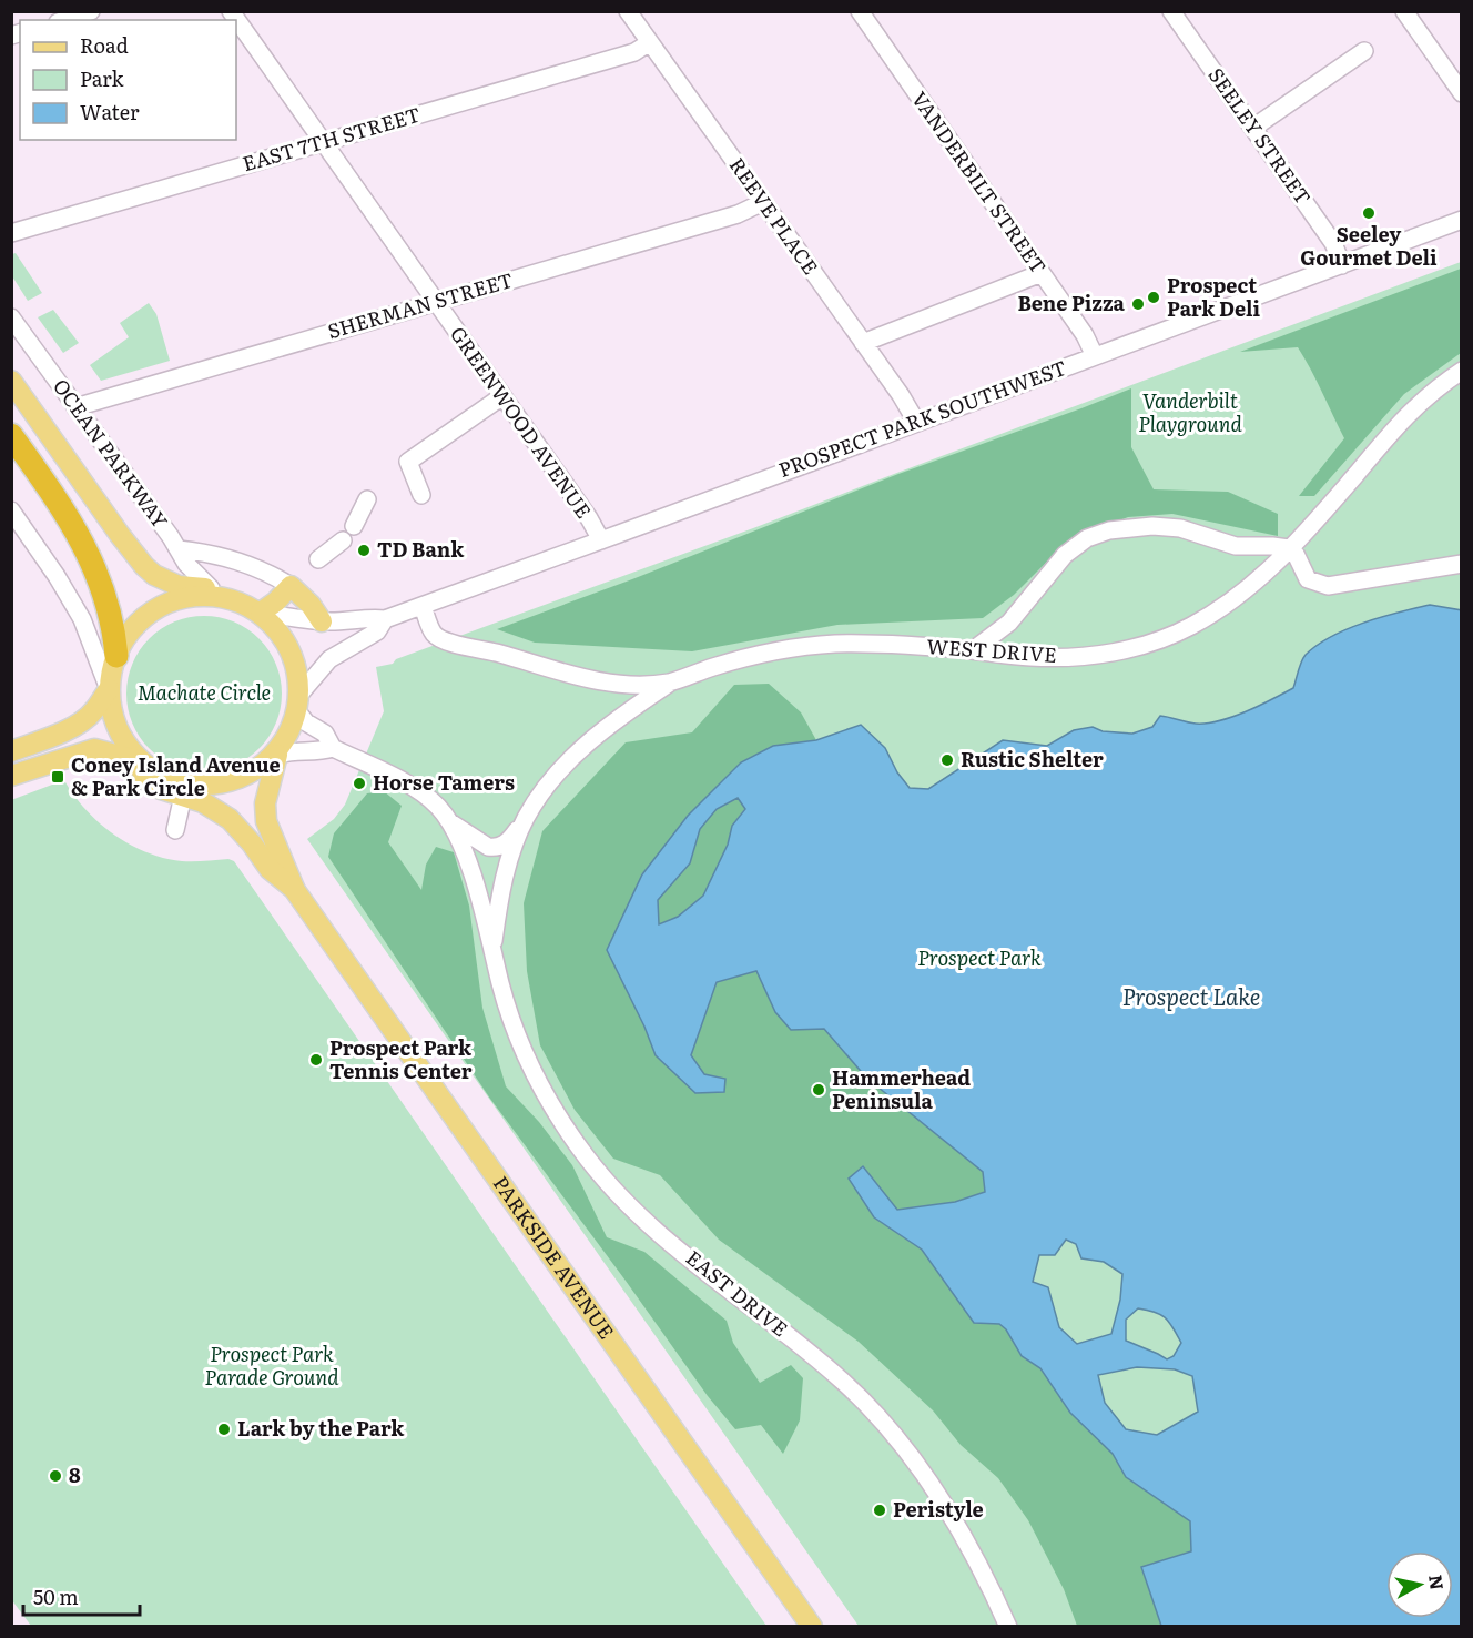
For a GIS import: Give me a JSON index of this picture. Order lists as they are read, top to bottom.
{
  "streets": {
    "main road": ["PARKSIDE AVENUE"],
    "street": [
      "SEELEY STREET",
      "EAST 7TH STREET",
      "VANDERBILT STREET",
      "REEVE PLACE",
      "SHERMAN STREET",
      "PROSPECT PARK SOUTHWEST",
      "GREENWOOD AVENUE",
      "OCEAN PARKWAY",
      "WEST DRIVE",
      "EAST DRIVE"
    ]
  },
  "crossings": [
    ["SEELEY STREET", "PROSPECT PARK SOUTHWEST"],
    ["EAST 7TH STREET", "REEVE PLACE"],
    ["EAST 7TH STREET", "GREENWOOD AVENUE"],
    ["VANDERBILT STREET", "PROSPECT PARK SOUTHWEST"],
    ["REEVE PLACE", "SHERMAN STREET"],
    ["REEVE PLACE", "PROSPECT PARK SOUTHWEST"],
    ["SHERMAN STREET", "GREENWOOD AVENUE"],
    ["SHERMAN STREET", "OCEAN PARKWAY"],
    ["PROSPECT PARK SOUTHWEST", "GREENWOOD AVENUE"],
    ["PROSPECT PARK SOUTHWEST", "WEST DRIVE"],
    ["PROSPECT PARK SOUTHWEST", "PARKSIDE AVENUE"],
    ["WEST DRIVE", "EAST DRIVE"]
  ],
  "water": ["Prospect Lake"],
  "parks": [
    "Vanderbilt Playground",
    "Machate Circle",
    "Prospect Park",
    "Prospect Park Parade Ground"
  ],
  "places": {
    "other": [
      "Seeley Gourmet Deli",
      "Prospect Park Deli",
      "Bene Pizza",
      "TD Bank",
      "Rustic Shelter",
      "Horse Tamers",
      "Prospect Park Tennis Center",
      "Hammerhead Peninsula",
      "Lark by the Park",
      "8",
      "Peristyle"
    ],
    "transit": ["Coney Island Avenue & Park Circle"]
  },
  "legend": ["Road", "Park", "Water"],
  "scale_bar": "50 m",
  "north": "right"
}
